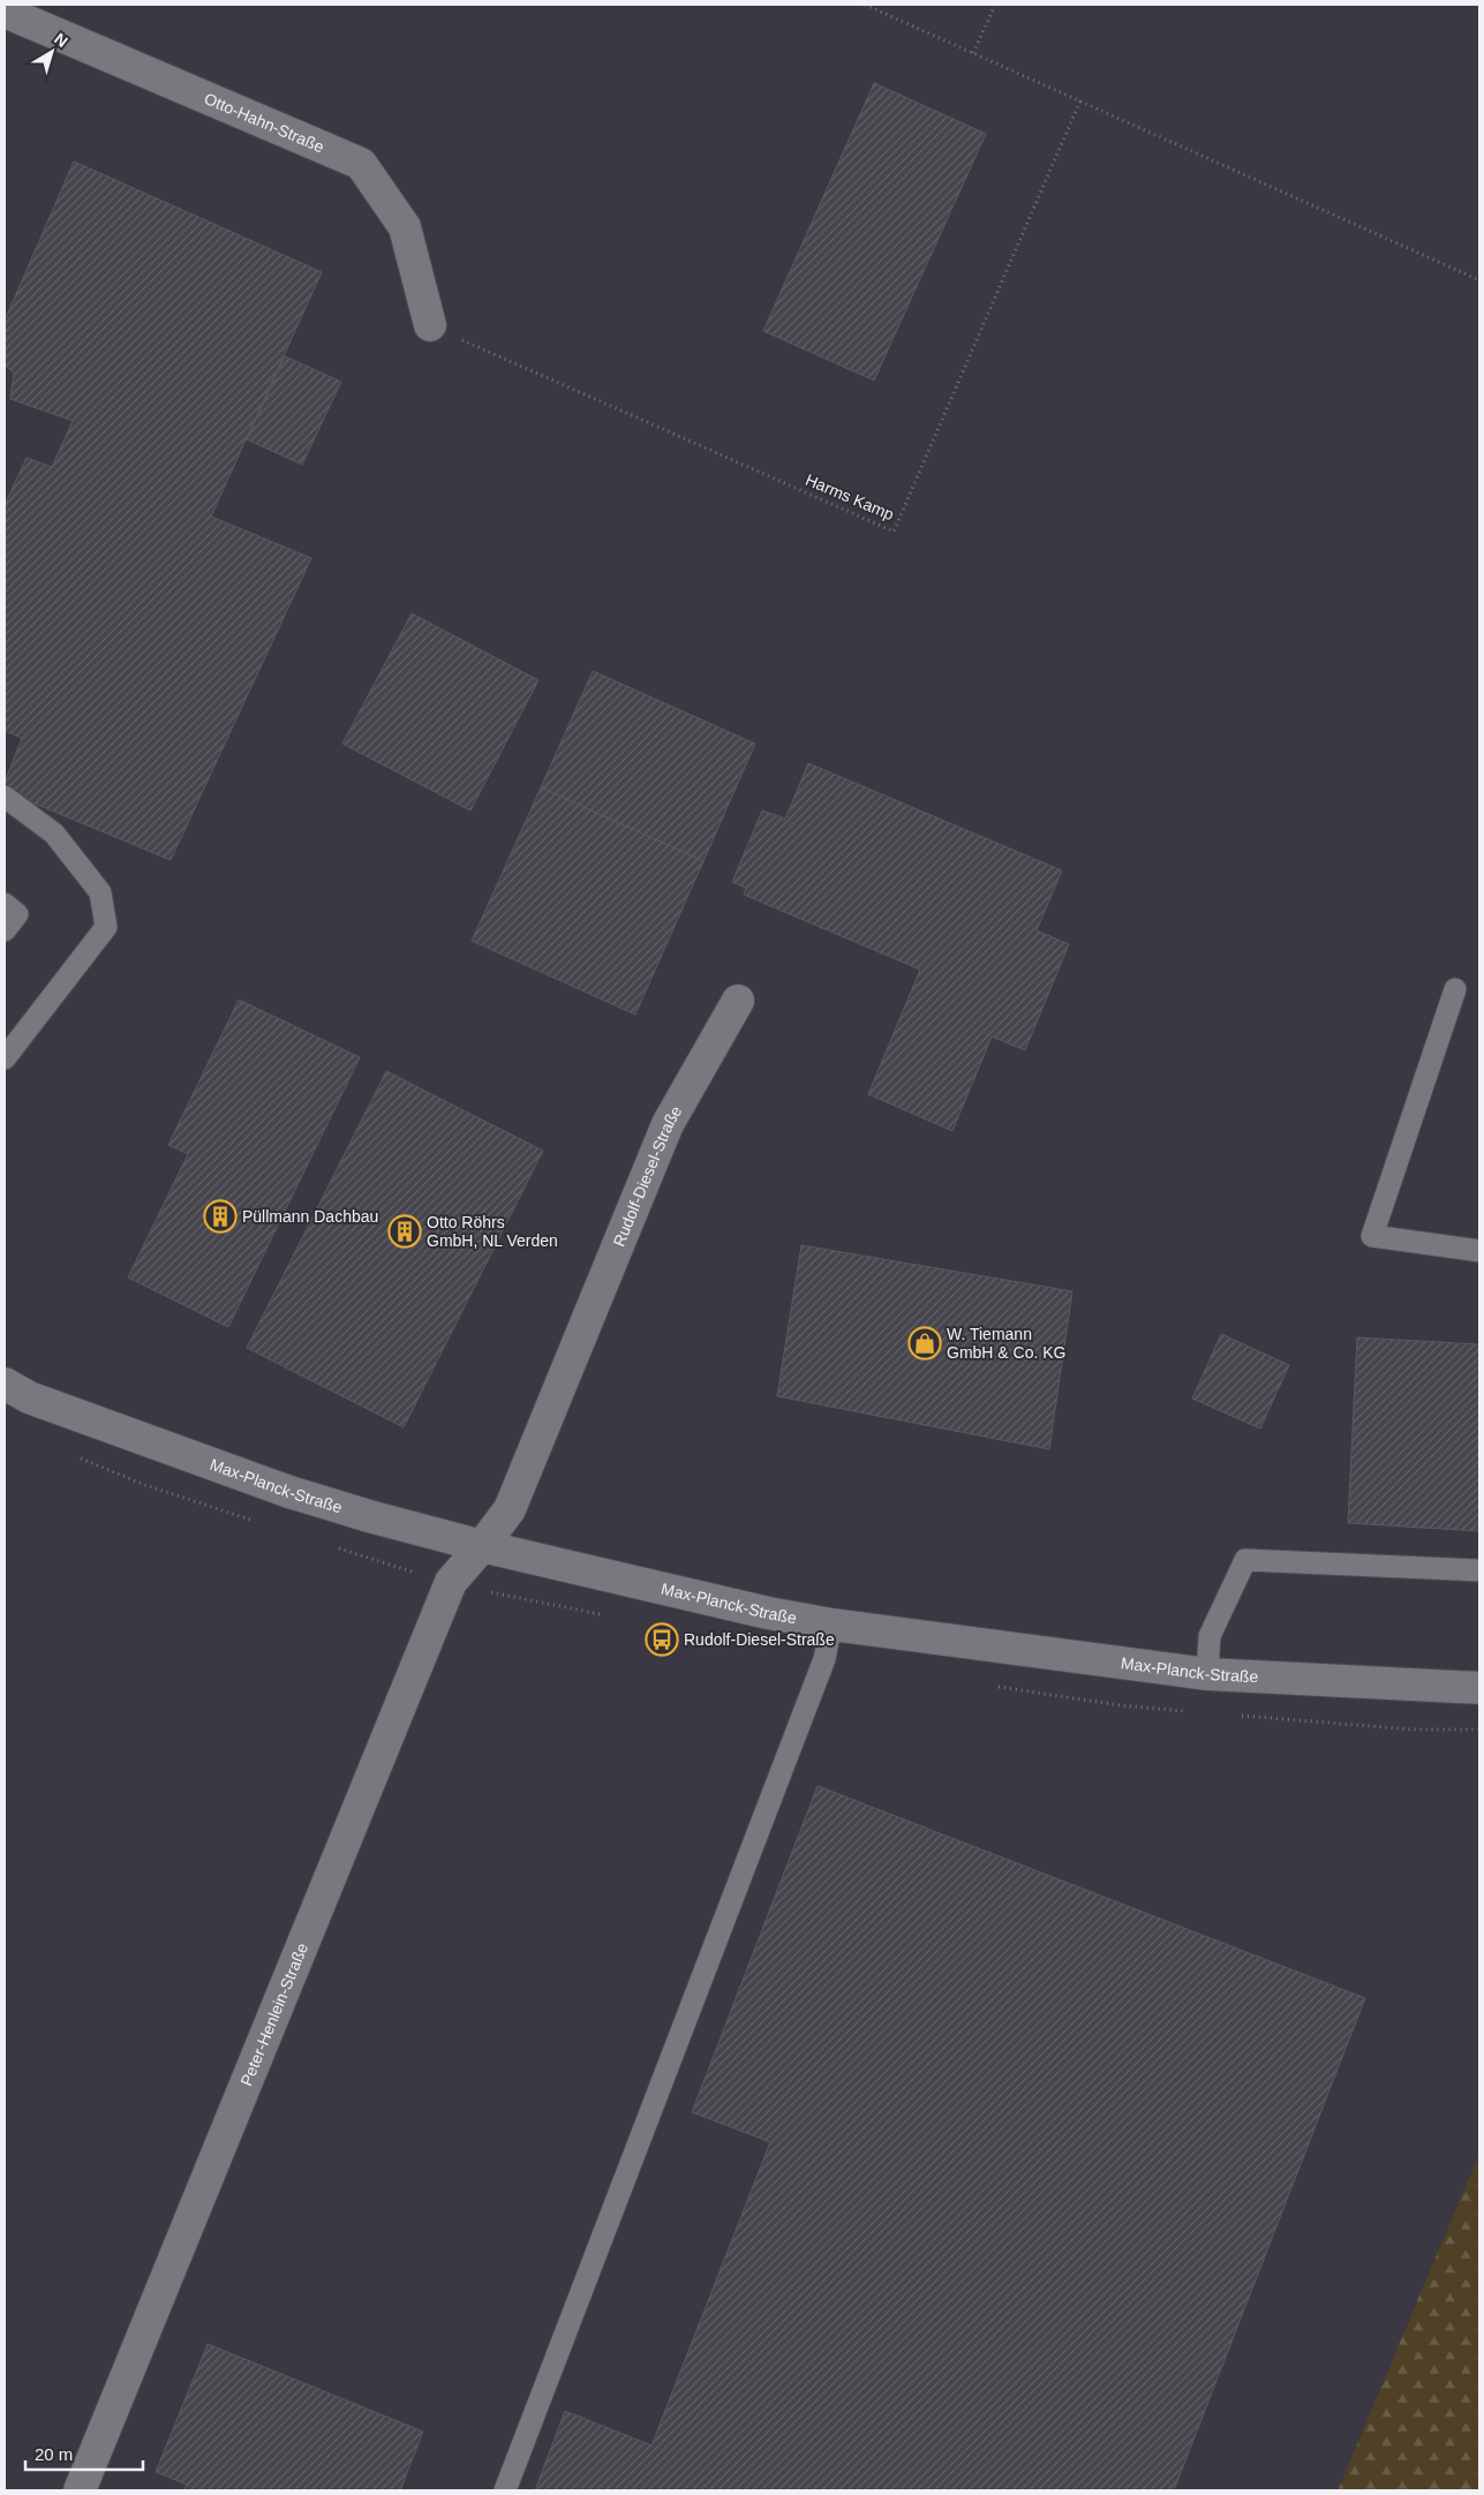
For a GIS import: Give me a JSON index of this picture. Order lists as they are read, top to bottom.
{
  "streets": {
    "street": [
      "Otto-Hahn-Straße",
      "Rudolf-Diesel-Straße",
      "Max-Planck-Straße",
      "Peter-Henlein-Straße"
    ],
    "path": ["Harms Kamp"]
  },
  "crossings": [
    ["Otto-Hahn-Straße", "Harms Kamp"],
    ["Rudolf-Diesel-Straße", "Max-Planck-Straße"],
    ["Rudolf-Diesel-Straße", "Peter-Henlein-Straße"],
    ["Max-Planck-Straße", "Peter-Henlein-Straße"]
  ],
  "places": {
    "building": ["Püllmann Dachbau", "Otto Röhrs GmbH, NL Verden"],
    "shop": ["W. Tiemann GmbH & Co. KG"],
    "bus stop": ["Rudolf-Diesel-Straße"]
  },
  "scale_bar": "20 m",
  "north": "top right"
}
